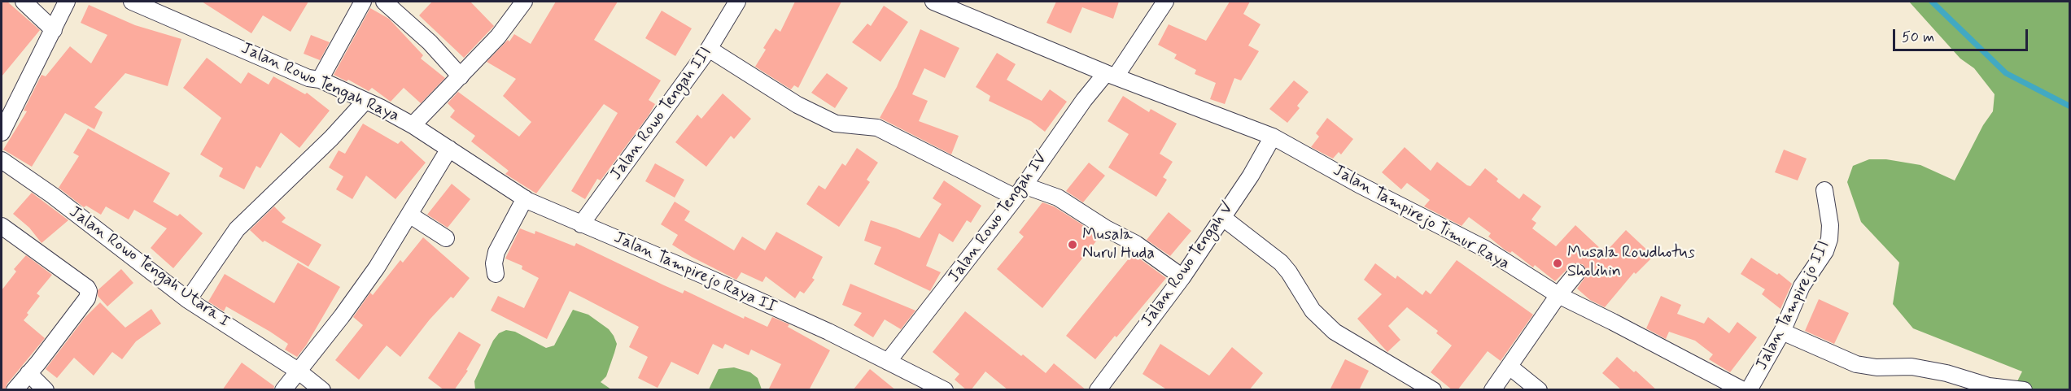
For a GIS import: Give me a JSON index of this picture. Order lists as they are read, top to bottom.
{
  "streets": {
    "street": [
      "Jalan Rowo Tengah Raya",
      "Jalan Rowo Tengah III",
      "Jalan Rowo Tengah IV",
      "Jalan Tampirejo Timur Raya",
      "Jalan Rowo Tengah V",
      "Jalan Rowo Tengah Utara I",
      "Jalan Tampirejo Raya II",
      "Jalan Tampirejo III"
    ]
  },
  "crossings": [
    ["Jalan Rowo Tengah Raya", "Jalan Tampirejo Raya II"],
    ["Jalan Rowo Tengah III", "Jalan Tampirejo Raya II"],
    ["Jalan Rowo Tengah IV", "Jalan Tampirejo Timur Raya"],
    ["Jalan Rowo Tengah IV", "Jalan Tampirejo Raya II"],
    ["Jalan Tampirejo Timur Raya", "Jalan Rowo Tengah V"]
  ],
  "places": ["Musala Nurul Huda", "Musala Rowdhotus Sholihin"],
  "scale_bar": "50 m"
}
